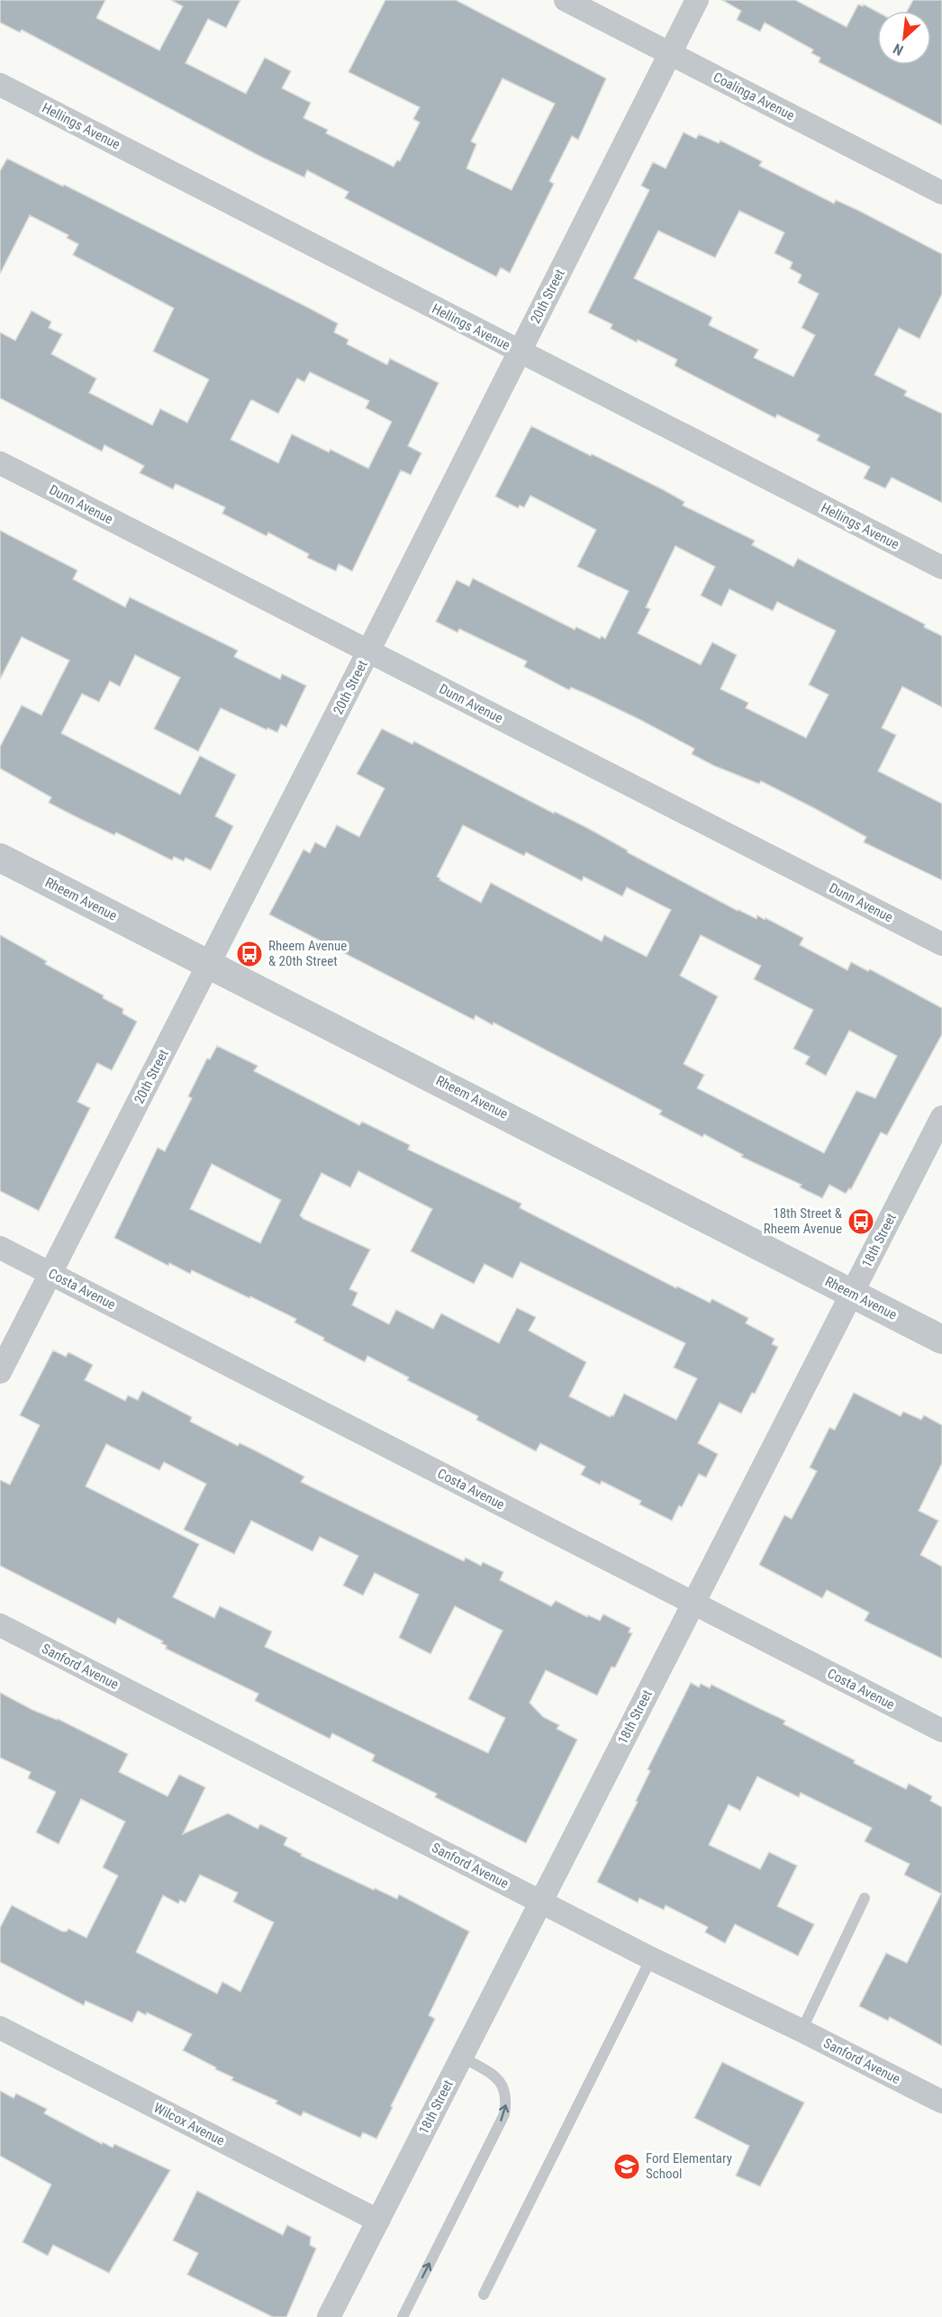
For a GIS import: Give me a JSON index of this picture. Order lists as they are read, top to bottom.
{
  "streets": {
    "street": [
      "Coalinga Avenue",
      "Hellings Avenue",
      "20th Street",
      "Dunn Avenue",
      "Rheem Avenue",
      "18th Street",
      "Costa Avenue",
      "Sanford Avenue",
      "Wilcox Avenue"
    ]
  },
  "crossings": [
    ["Coalinga Avenue", "20th Street"],
    ["Hellings Avenue", "20th Street"],
    ["20th Street", "Dunn Avenue"],
    ["20th Street", "Rheem Avenue"],
    ["20th Street", "Costa Avenue"],
    ["Rheem Avenue", "18th Street"],
    ["18th Street", "Costa Avenue"],
    ["18th Street", "Sanford Avenue"],
    ["18th Street", "Wilcox Avenue"]
  ],
  "places": {
    "bus stop": ["Rheem Avenue & 20th Street", "18th Street & Rheem Avenue"],
    "school or university": ["Ford Elementary School"]
  },
  "north": "bottom left"
}
